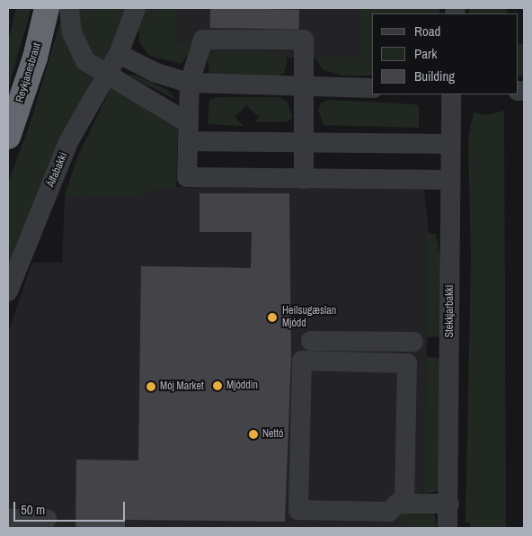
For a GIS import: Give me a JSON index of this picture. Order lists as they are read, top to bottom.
{
  "streets": {
    "highway": ["Reykjanesbraut"],
    "street": ["Álfabakki", "Stekkjarbakki"]
  },
  "places": [
    "Heilsugæslan Mjódd",
    "Mjóddin",
    "Mój Market",
    "Nettó"
  ],
  "legend": ["Road", "Park", "Building"],
  "scale_bar": "50 m"
}
